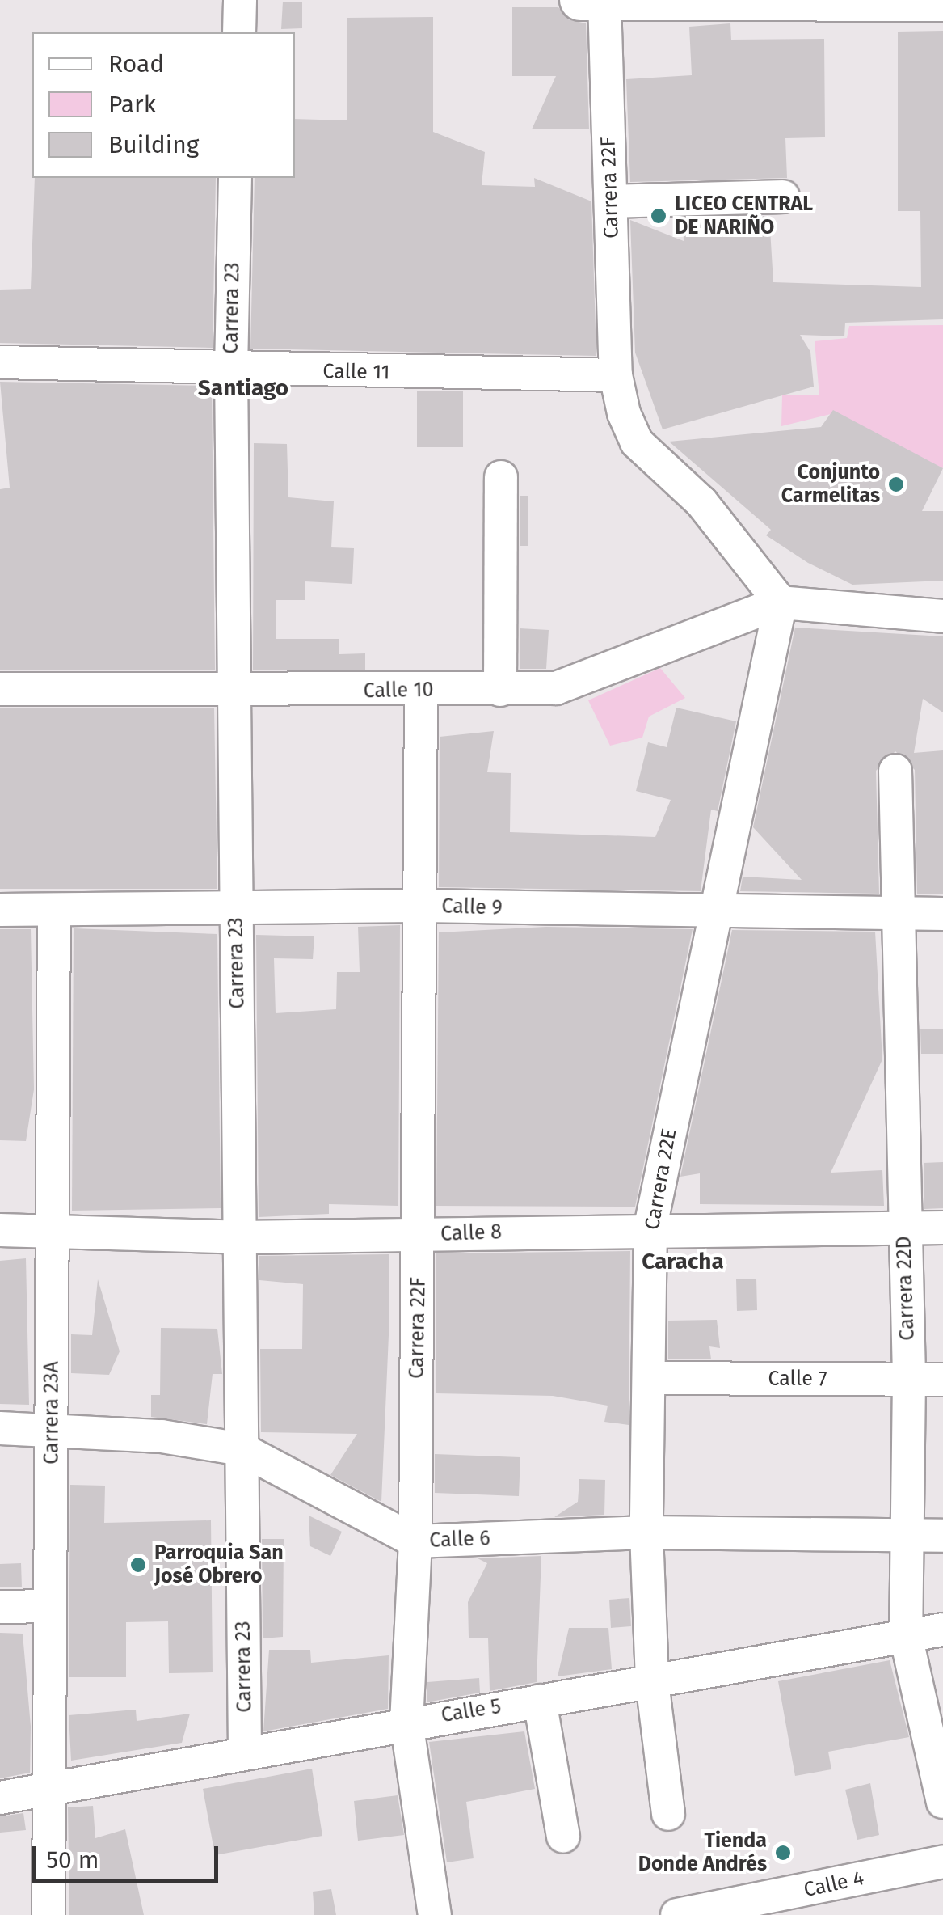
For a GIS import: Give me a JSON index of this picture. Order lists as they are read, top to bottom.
{
  "streets": {
    "street": [
      "Carrera 22F",
      "Carrera 23",
      "Calle 11",
      "Calle 10",
      "Calle 9",
      "Carrera 22E",
      "Calle 8",
      "Carrera 22D",
      "Calle 7",
      "Carrera 23A",
      "Calle 6",
      "Calle 5",
      "Calle 4"
    ]
  },
  "crossings": [
    ["Carrera 22F", "Calle 11"],
    ["Carrera 22F", "Calle 10"],
    ["Carrera 22F", "Calle 9"],
    ["Carrera 22F", "Calle 8"],
    ["Carrera 22F", "Calle 6"],
    ["Carrera 22F", "Calle 5"],
    ["Carrera 23", "Calle 11"],
    ["Carrera 23", "Calle 10"],
    ["Carrera 23", "Calle 9"],
    ["Carrera 23", "Calle 8"],
    ["Carrera 23", "Calle 6"],
    ["Carrera 23", "Calle 5"],
    ["Calle 10", "Carrera 22E"],
    ["Calle 9", "Carrera 22E"],
    ["Calle 9", "Carrera 22D"],
    ["Calle 9", "Carrera 23A"],
    ["Carrera 22E", "Calle 8"],
    ["Carrera 22E", "Calle 7"],
    ["Carrera 22E", "Calle 6"],
    ["Carrera 22E", "Calle 5"],
    ["Calle 8", "Carrera 22D"],
    ["Calle 8", "Carrera 23A"],
    ["Carrera 22D", "Calle 7"],
    ["Carrera 22D", "Calle 6"],
    ["Carrera 22D", "Calle 5"],
    ["Carrera 23A", "Calle 6"],
    ["Carrera 23A", "Calle 5"]
  ],
  "districts": ["Santiago", "Caracha"],
  "places": [
    "LICEO CENTRAL DE NARIÑO",
    "Conjunto Carmelitas",
    "Parroquia San José Obrero",
    "Tienda Donde Andrés"
  ],
  "legend": ["Road", "Park", "Building"],
  "scale_bar": "50 m"
}
